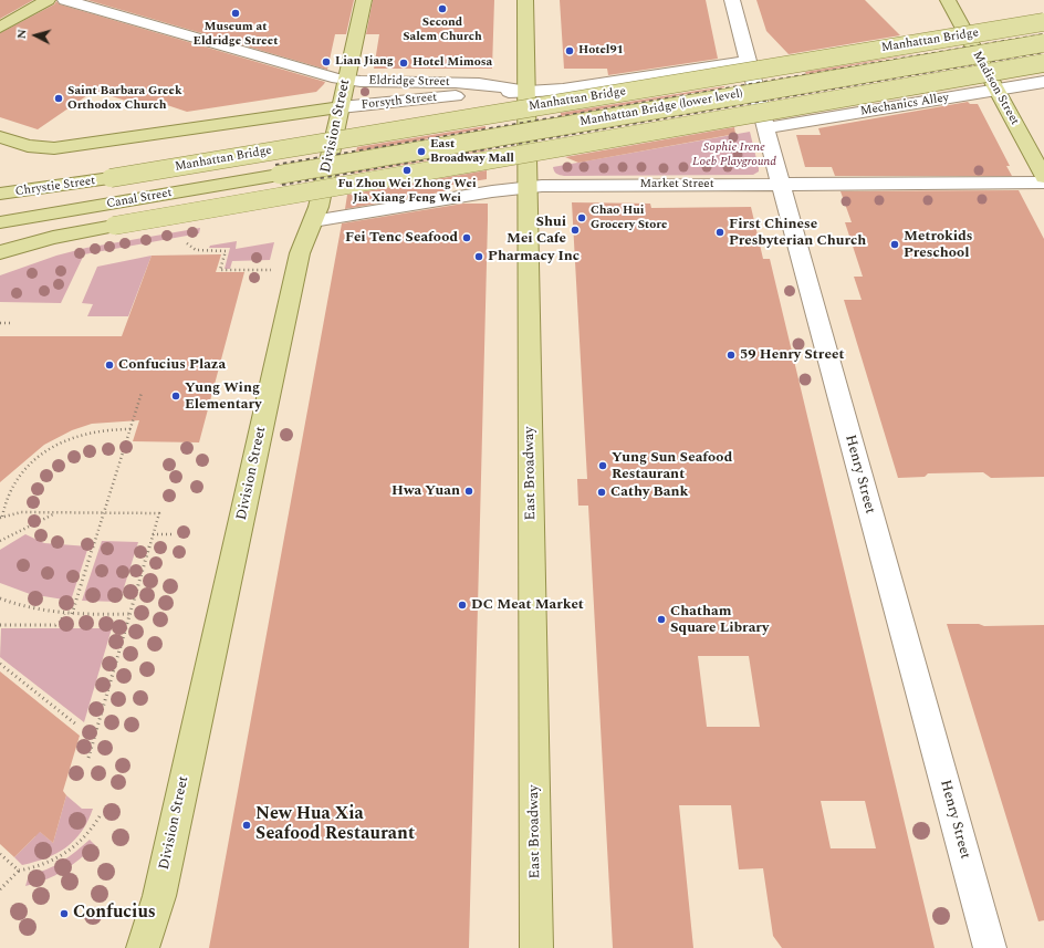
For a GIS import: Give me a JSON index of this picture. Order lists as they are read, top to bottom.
{
  "streets": {
    "main road": [
      "Manhattan Bridge",
      "Madison Street",
      "Forsyth Street",
      "Manhattan Bridge (lower level)",
      "Division Street",
      "Chrystie Street",
      "Canal Street",
      "East Broadway"
    ],
    "street": [
      "Eldridge Street",
      "Mechanics Alley",
      "Market Street",
      "Henry Street"
    ]
  },
  "crossings": [
    ["Manhattan Bridge", "Chrystie Street"],
    ["Eldridge Street", "Forsyth Street"],
    ["Eldridge Street", "Division Street"],
    ["Eldridge Street", "East Broadway"],
    ["Madison Street", "Mechanics Alley"],
    ["Forsyth Street", "Division Street"],
    ["Forsyth Street", "East Broadway"],
    ["Forsyth Street", "Henry Street"],
    ["Mechanics Alley", "Henry Street"],
    ["Manhattan Bridge (lower level)", "Canal Street"],
    ["Division Street", "Market Street"],
    ["Market Street", "East Broadway"],
    ["Market Street", "Henry Street"]
  ],
  "parks": ["Sophie Irene Loeb Playground"],
  "places": [
    "Second Salem Church",
    "Museum at Eldridge Street",
    "Hotel91",
    "Lian Jiang",
    "Hotel Mimosa",
    "Saint Barbara Greek Orthodox Church",
    "East Broadway Mall",
    "Fu Zhou Wei Zhong Wei Jia Xiang Feng Wei",
    "Chao Hui Grocery Store",
    "Shui Mei Cafe",
    "First Chinese Presbyterian Church",
    "Fei Tenc Seafood",
    "Metrokids Preschool",
    "Pharmacy Inc",
    "59 Henry Street",
    "Confucius Plaza",
    "Yung Wing Elementary",
    "Yung Sun Seafood Restaurant",
    "Hwa Yuan",
    "Cathy Bank",
    "DC Meat Market",
    "Chatham Square Library",
    "New Hua Xia Seafood Restaurant",
    "Confucius"
  ],
  "north": "left"
}
